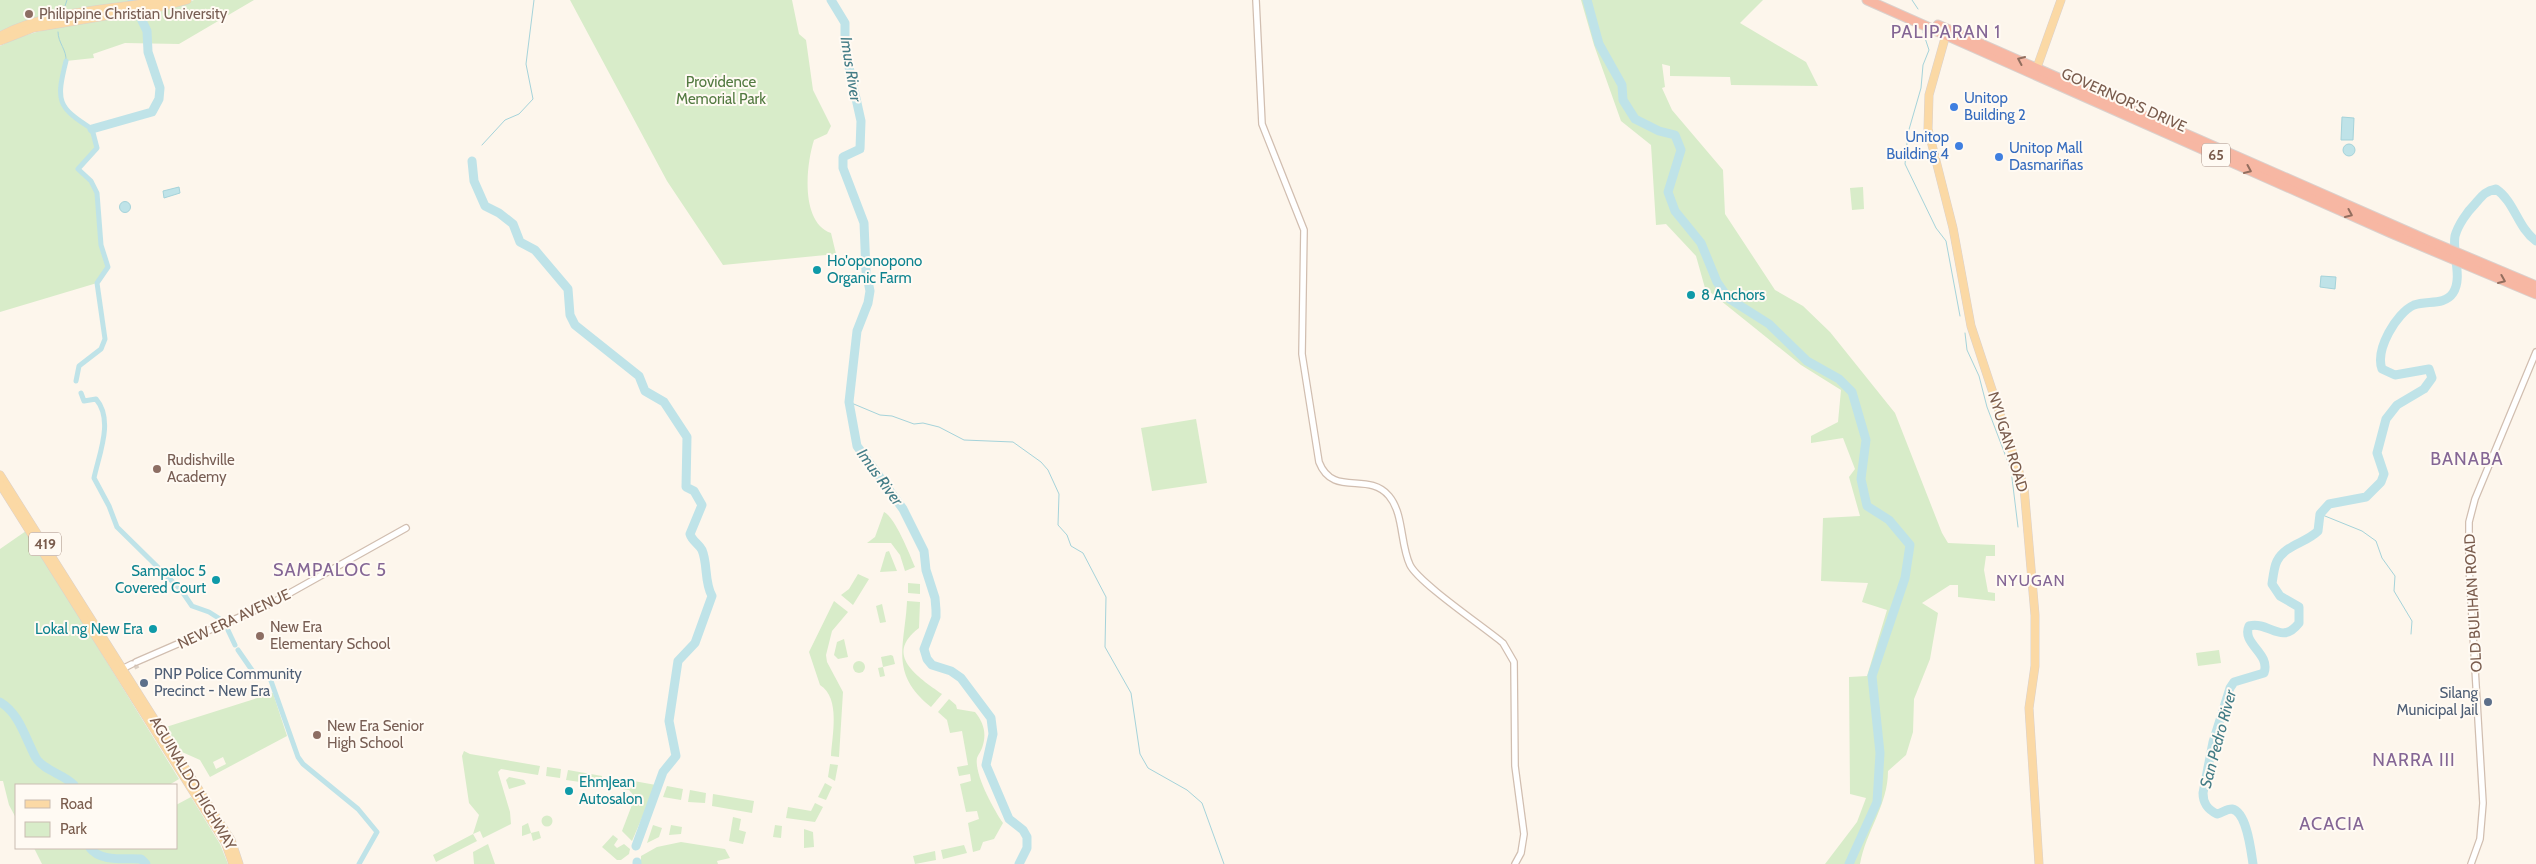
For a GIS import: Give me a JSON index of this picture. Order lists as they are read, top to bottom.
{
  "streets": {
    "highway": ["GOVERNOR'S DRIVE", "65"],
    "main road": ["NYUGAN ROAD", "419", "AGUINALDO HIGHWAY"],
    "street": ["OLD BULIHAN ROAD", "NEW ERA AVENUE"]
  },
  "crossings": [
    ["GOVERNOR'S DRIVE", "NYUGAN ROAD"],
    ["NEW ERA AVENUE", "AGUINALDO HIGHWAY"]
  ],
  "districts": [
    "PALIPARAN 1",
    "BANABA",
    "SAMPALOC 5",
    "NYUGAN",
    "NARRA III",
    "ACACIA"
  ],
  "water": ["Imus River", "San Pedro River"],
  "parks": ["Providence Memorial Park"],
  "places": [
    "Philippine Christian University",
    "Unitop Building 2",
    "Unitop Building 4",
    "Unitop Mall Dasmariñas",
    "Ho'oponopono Organic Farm",
    "8 Anchors",
    "Rudishville Academy",
    "Sampaloc 5 Covered Court",
    "Lokal ng New Era",
    "New Era Elementary School",
    "PNP Police Community Precinct - New Era",
    "Silang Municipal Jail",
    "New Era Senior High School",
    "EhmJean Autosalon"
  ],
  "legend": ["Road", "Park"]
}
